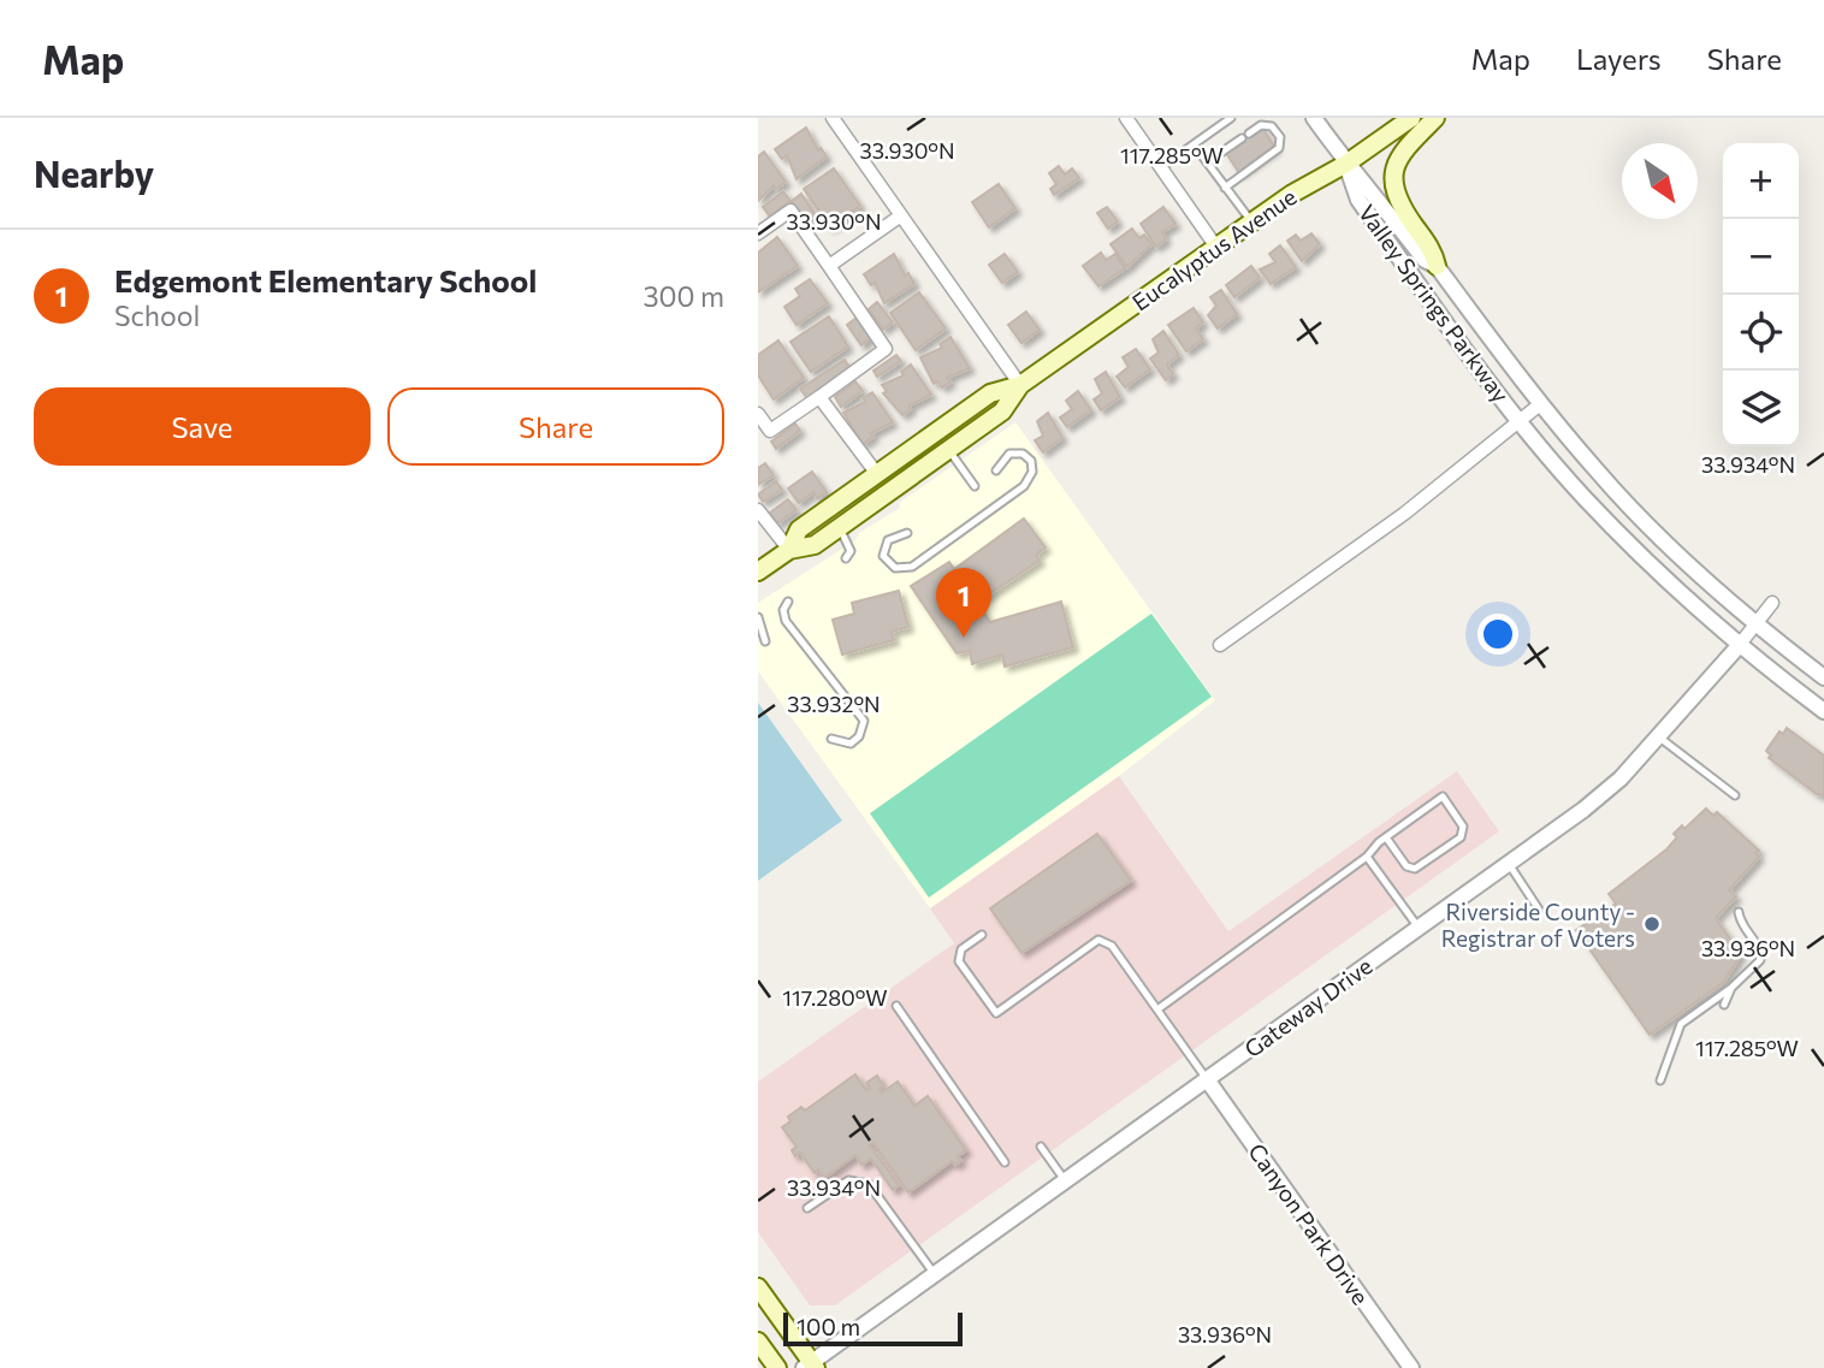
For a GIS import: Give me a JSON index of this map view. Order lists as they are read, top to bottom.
{
  "streets": {
    "main road": ["Eucalyptus Avenue"],
    "street": ["Valley Springs Parkway", "Gateway Drive", "Canyon Park Drive"]
  },
  "crossings": [
    ["Eucalyptus Avenue", "Valley Springs Parkway"],
    ["Valley Springs Parkway", "Gateway Drive"],
    ["Gateway Drive", "Canyon Park Drive"]
  ],
  "places": ["Riverside County - Registrar of Voters"],
  "scale_bar": "100 m",
  "north": "bottom right",
  "page": {
    "header": "Map",
    "nav": ["Map", "Layers", "Share"],
    "heading": "Nearby",
    "map_buttons": ["+", "−"],
    "list": [
      {
        "mark": "1",
        "name": "Edgemont Elementary School",
        "note": "School",
        "value": "300 m"
      }
    ],
    "buttons": ["Save", "Share"],
    "pins": "1",
    "scale": "100 m"
  },
  "coordinates": [
    "33.930°N",
    "117.285°W",
    "33.934°N",
    "33.932°N",
    "33.936°N",
    "117.280°W"
  ]
}
